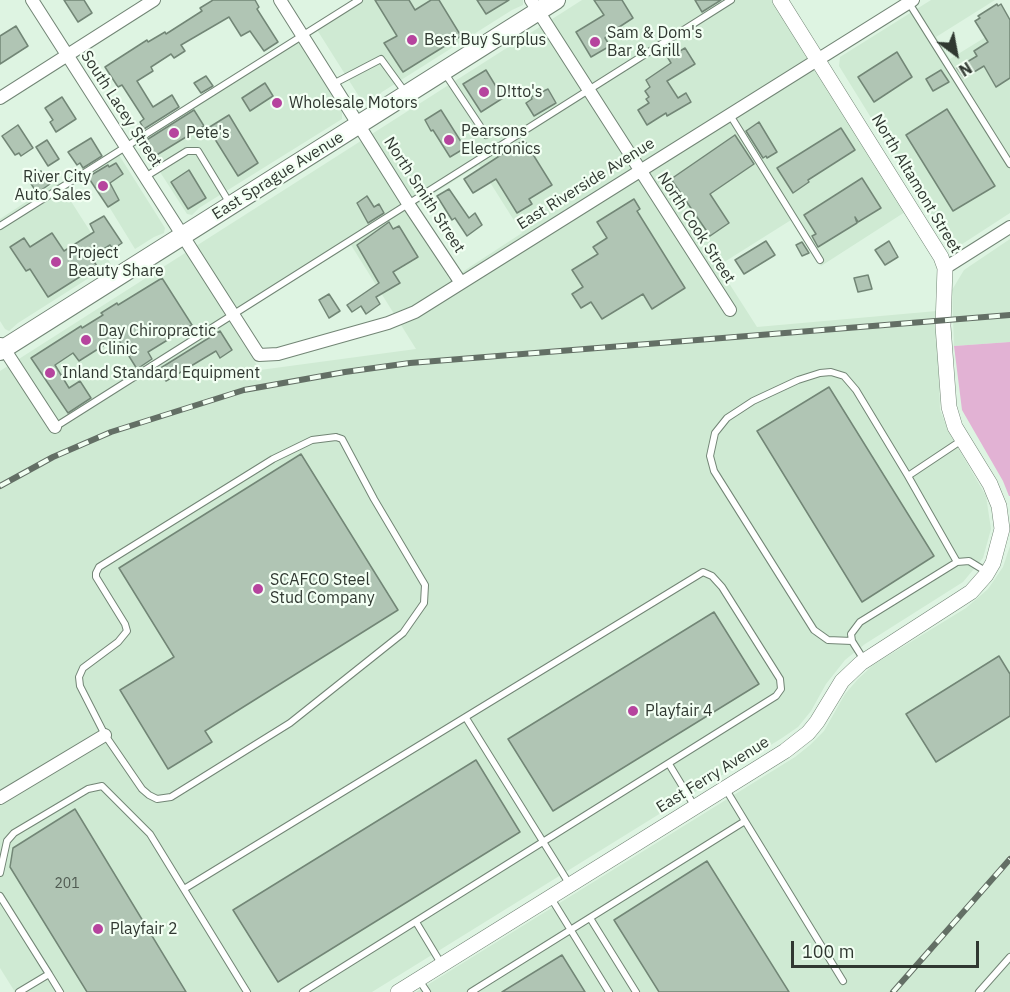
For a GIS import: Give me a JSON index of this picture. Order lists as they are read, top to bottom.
{
  "streets": {
    "main road": ["East Sprague Avenue"],
    "street": [
      "South Lacey Street",
      "East Riverside Avenue",
      "North Altamont Street",
      "North Smith Street",
      "North Cook Street",
      "East Ferry Avenue"
    ]
  },
  "crossings": [
    ["South Lacey Street", "East Sprague Avenue"],
    ["South Lacey Street", "East Riverside Avenue"],
    ["East Sprague Avenue", "North Smith Street"],
    ["East Sprague Avenue", "North Cook Street"],
    ["East Riverside Avenue", "North Altamont Street"],
    ["East Riverside Avenue", "North Smith Street"],
    ["East Riverside Avenue", "North Cook Street"],
    ["North Altamont Street", "East Ferry Avenue"]
  ],
  "places": [
    "Best Buy Surplus",
    "Sam & Dom's Bar & Grill",
    "D!tto's",
    "Wholesale Motors",
    "Pete's",
    "Pearsons Electronics",
    "River City Auto Sales",
    "Project Beauty Share",
    "Day Chiropractic Clinic",
    "Inland Standard Equipment",
    "SCAFCO Steel Stud Company",
    "Playfair 4",
    "Playfair 2"
  ],
  "house_numbers": ["201"],
  "scale_bar": "100 m",
  "north": "bottom right"
}
